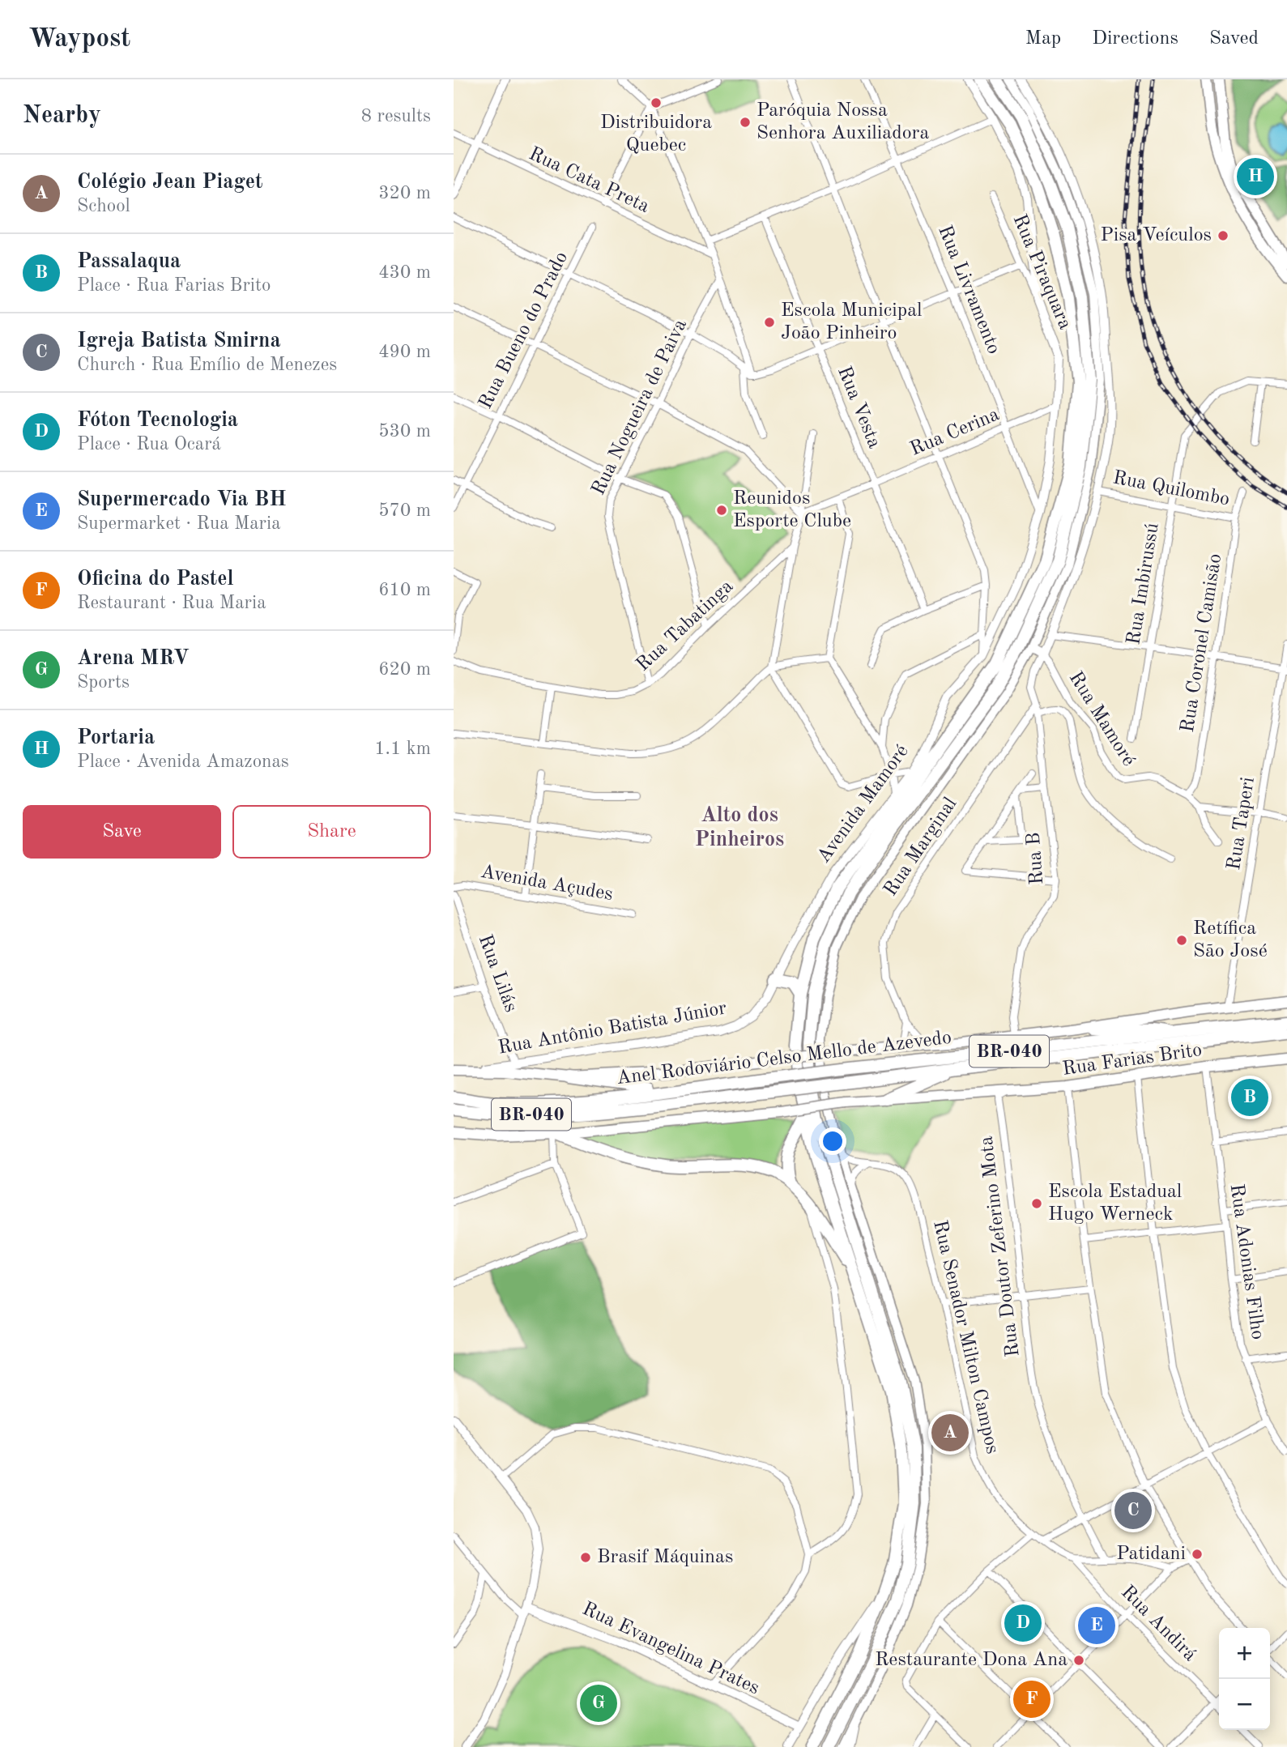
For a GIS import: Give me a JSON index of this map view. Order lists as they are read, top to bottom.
{
  "streets": {
    "highway": ["BR-040", "Anel Rodoviário Celso Mello de Azevedo"],
    "main road": ["Rua Farias Brito"],
    "street": [
      "Rua Cata Preta",
      "Rua Piraquara",
      "Rua Livramento",
      "Rua Bueno do Prado",
      "Rua Nogueira de Paiva",
      "Rua Vesta",
      "Rua Cerina",
      "Rua Quilombo",
      "Rua Imbirussú",
      "Rua Tabatinga",
      "Rua Coronel Camisão",
      "Rua Mamoré",
      "Avenida Mamoré",
      "Rua Taperi",
      "Rua Marginal",
      "Rua B",
      "Avenida Açudes",
      "Rua Lilás",
      "Rua Antônio Batista Júnior",
      "Rua Doutor Zeferino Mota",
      "Rua Adonias Filho",
      "Rua Senador Milton Campos",
      "Rua Andirá",
      "Rua Evangelina Prates"
    ]
  },
  "crossings": [
    ["Rua Piraquara", "Avenida Mamoré"],
    ["Rua Livramento", "Rua Cerina"],
    ["Rua Livramento", "Avenida Mamoré"],
    ["Rua Nogueira de Paiva", "Rua Tabatinga"],
    ["Rua Vesta", "Rua Cerina"],
    ["Rua Cerina", "Avenida Mamoré"],
    ["Rua Quilombo", "Rua Imbirussú"],
    ["Rua Quilombo", "Rua Coronel Camisão"],
    ["Rua Coronel Camisão", "Rua Mamoré"],
    ["Rua Mamoré", "Rua B"],
    ["Avenida Mamoré", "Rua Antônio Batista Júnior"],
    ["Rua Taperi", "Anel Rodoviário Celso Mello de Azevedo"],
    ["Rua Marginal", "Rua B"],
    ["Rua Marginal", "Anel Rodoviário Celso Mello de Azevedo"],
    ["Rua B", "Anel Rodoviário Celso Mello de Azevedo"],
    ["Rua Lilás", "Rua Antônio Batista Júnior"],
    ["Rua Antônio Batista Júnior", "Anel Rodoviário Celso Mello de Azevedo"],
    ["Rua Farias Brito", "Rua Doutor Zeferino Mota"],
    ["Rua Farias Brito", "Rua Adonias Filho"],
    ["Rua Doutor Zeferino Mota", "Rua Senador Milton Campos"],
    ["Rua Senador Milton Campos", "Rua Andirá"]
  ],
  "districts": ["Alto dos Pinheiros"],
  "places": [
    "Distribuidora Quebec",
    "Paróquia Nossa Senhora Auxiliadora",
    "Pisa Veículos",
    "Escola Municipal João Pinheiro",
    "Reunidos Esporte Clube",
    "Retífica São José",
    "Escola Estadual Hugo Werneck",
    "Patidani",
    "Brasif Máquinas",
    "Restaurante Dona Ana"
  ],
  "page": {
    "header": "Waypost",
    "nav": ["Map", "Directions", "Saved"],
    "heading": ["Nearby", "8 results"],
    "list": [
      {
        "mark": "A",
        "name": "Colégio Jean Piaget",
        "note": "School",
        "value": "320 m"
      },
      {
        "mark": "B",
        "name": "Passalaqua",
        "note": "Place · Rua Farias Brito",
        "value": "430 m"
      },
      {
        "mark": "C",
        "name": "Igreja Batista Smirna",
        "note": "Church · Rua Emílio de Menezes",
        "value": "490 m"
      },
      {
        "mark": "D",
        "name": "Fóton Tecnologia",
        "note": "Place · Rua Ocará",
        "value": "530 m"
      },
      {
        "mark": "E",
        "name": "Supermercado Via BH",
        "note": "Supermarket · Rua Maria",
        "value": "570 m"
      },
      {
        "mark": "F",
        "name": "Oficina do Pastel",
        "note": "Restaurant · Rua Maria",
        "value": "610 m"
      },
      {
        "mark": "G",
        "name": "Arena MRV",
        "note": "Sports",
        "value": "620 m"
      },
      {
        "mark": "H",
        "name": "Portaria",
        "note": "Place · Avenida Amazonas",
        "value": "1.1 km"
      }
    ],
    "pins": [
      "H",
      "B",
      "A",
      "C",
      "D",
      "E",
      "F",
      "G"
    ],
    "buttons": ["Save", "Share"],
    "map_buttons": ["+", "−"]
  }
}
